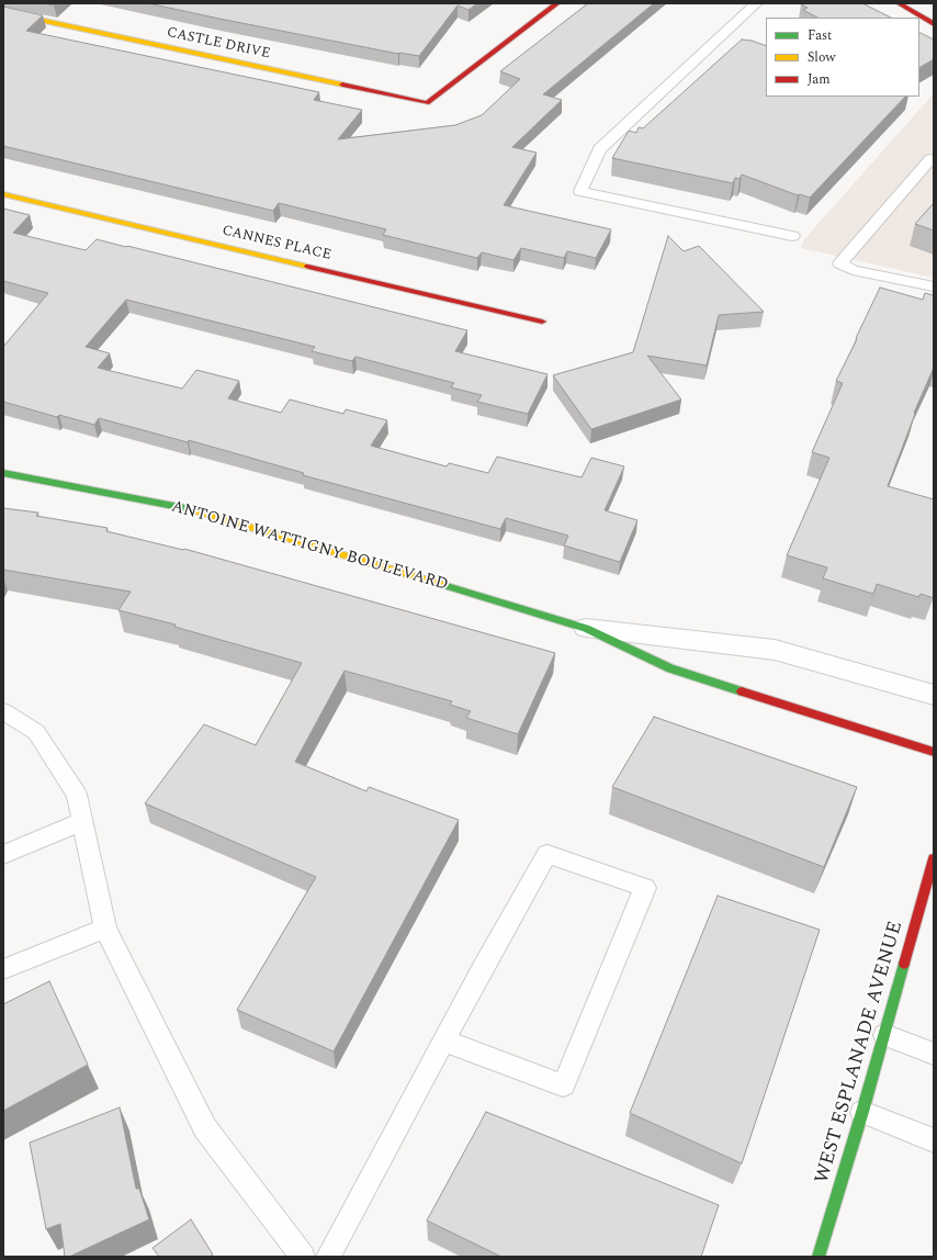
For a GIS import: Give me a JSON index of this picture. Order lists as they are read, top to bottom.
{
  "streets": {
    "street": [
      "CASTLE DRIVE",
      "CANNES PLACE",
      "ANTOINE WATTIGNY BOULEVARD",
      "WEST ESPLANADE AVENUE"
    ]
  },
  "legend": ["Fast", "Slow", "Jam"]
}
